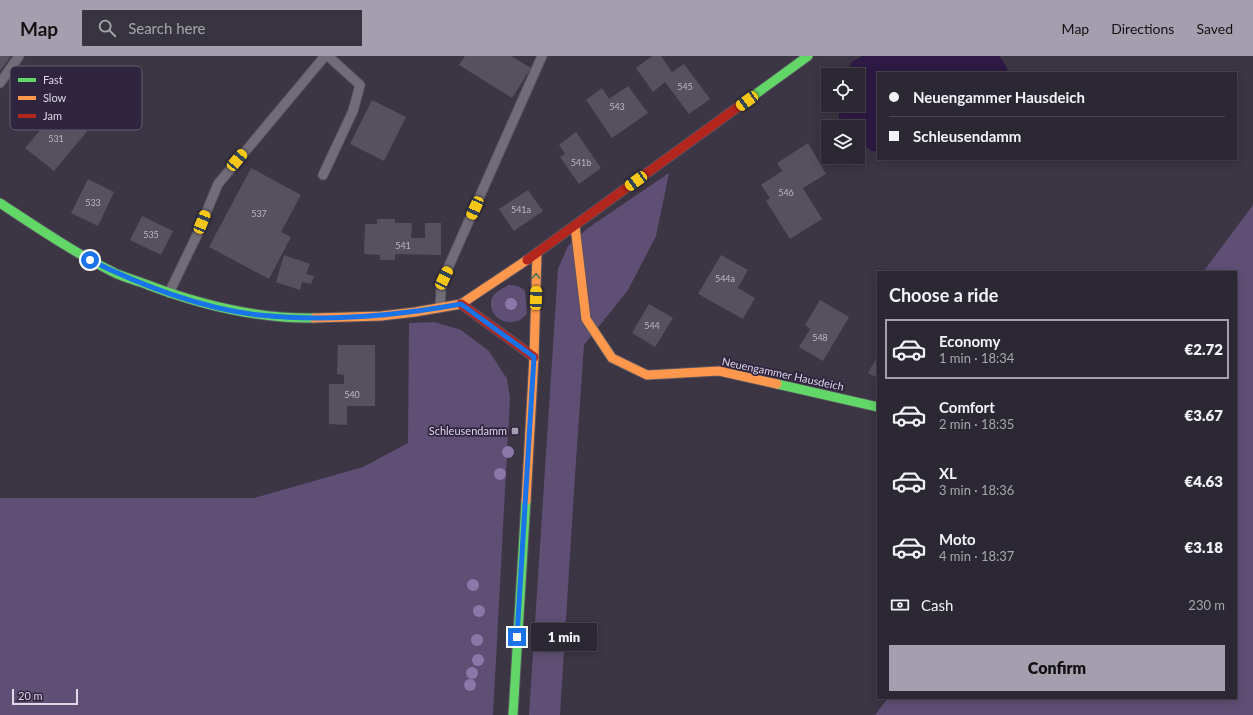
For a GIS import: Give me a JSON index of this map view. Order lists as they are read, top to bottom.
{
  "streets": {
    "street": ["Neuengammer Hausdeich"]
  },
  "places": {
    "transit": ["Schleusendamm"]
  },
  "house_numbers": [
    "545",
    "543",
    "531",
    "541b",
    "546",
    "533",
    "541a",
    "537",
    "535",
    "541",
    "544a",
    "544",
    "548",
    "540"
  ],
  "legend": ["Fast", "Slow", "Jam"],
  "scale_bar": "20 m",
  "page": {
    "header": "Map",
    "search": "Search here",
    "nav": ["Map", "Directions", "Saved"],
    "banner": ["Neuengammer Hausdeich", "Schleusendamm"],
    "heading": "Choose a ride",
    "list": [
      {
        "name": "Economy",
        "note": "1 min · 18:34",
        "value": "€2.72"
      },
      {
        "name": "Comfort",
        "note": "2 min · 18:35",
        "value": "€3.67"
      },
      {
        "name": "XL",
        "note": "3 min · 18:36",
        "value": "€4.63"
      },
      {
        "name": "Moto",
        "note": "4 min · 18:37",
        "value": "€3.18"
      }
    ],
    "pay": ["Cash", "230 m"],
    "bubble": "1 min",
    "buttons": "Confirm",
    "scale": "20 m"
  }
}
